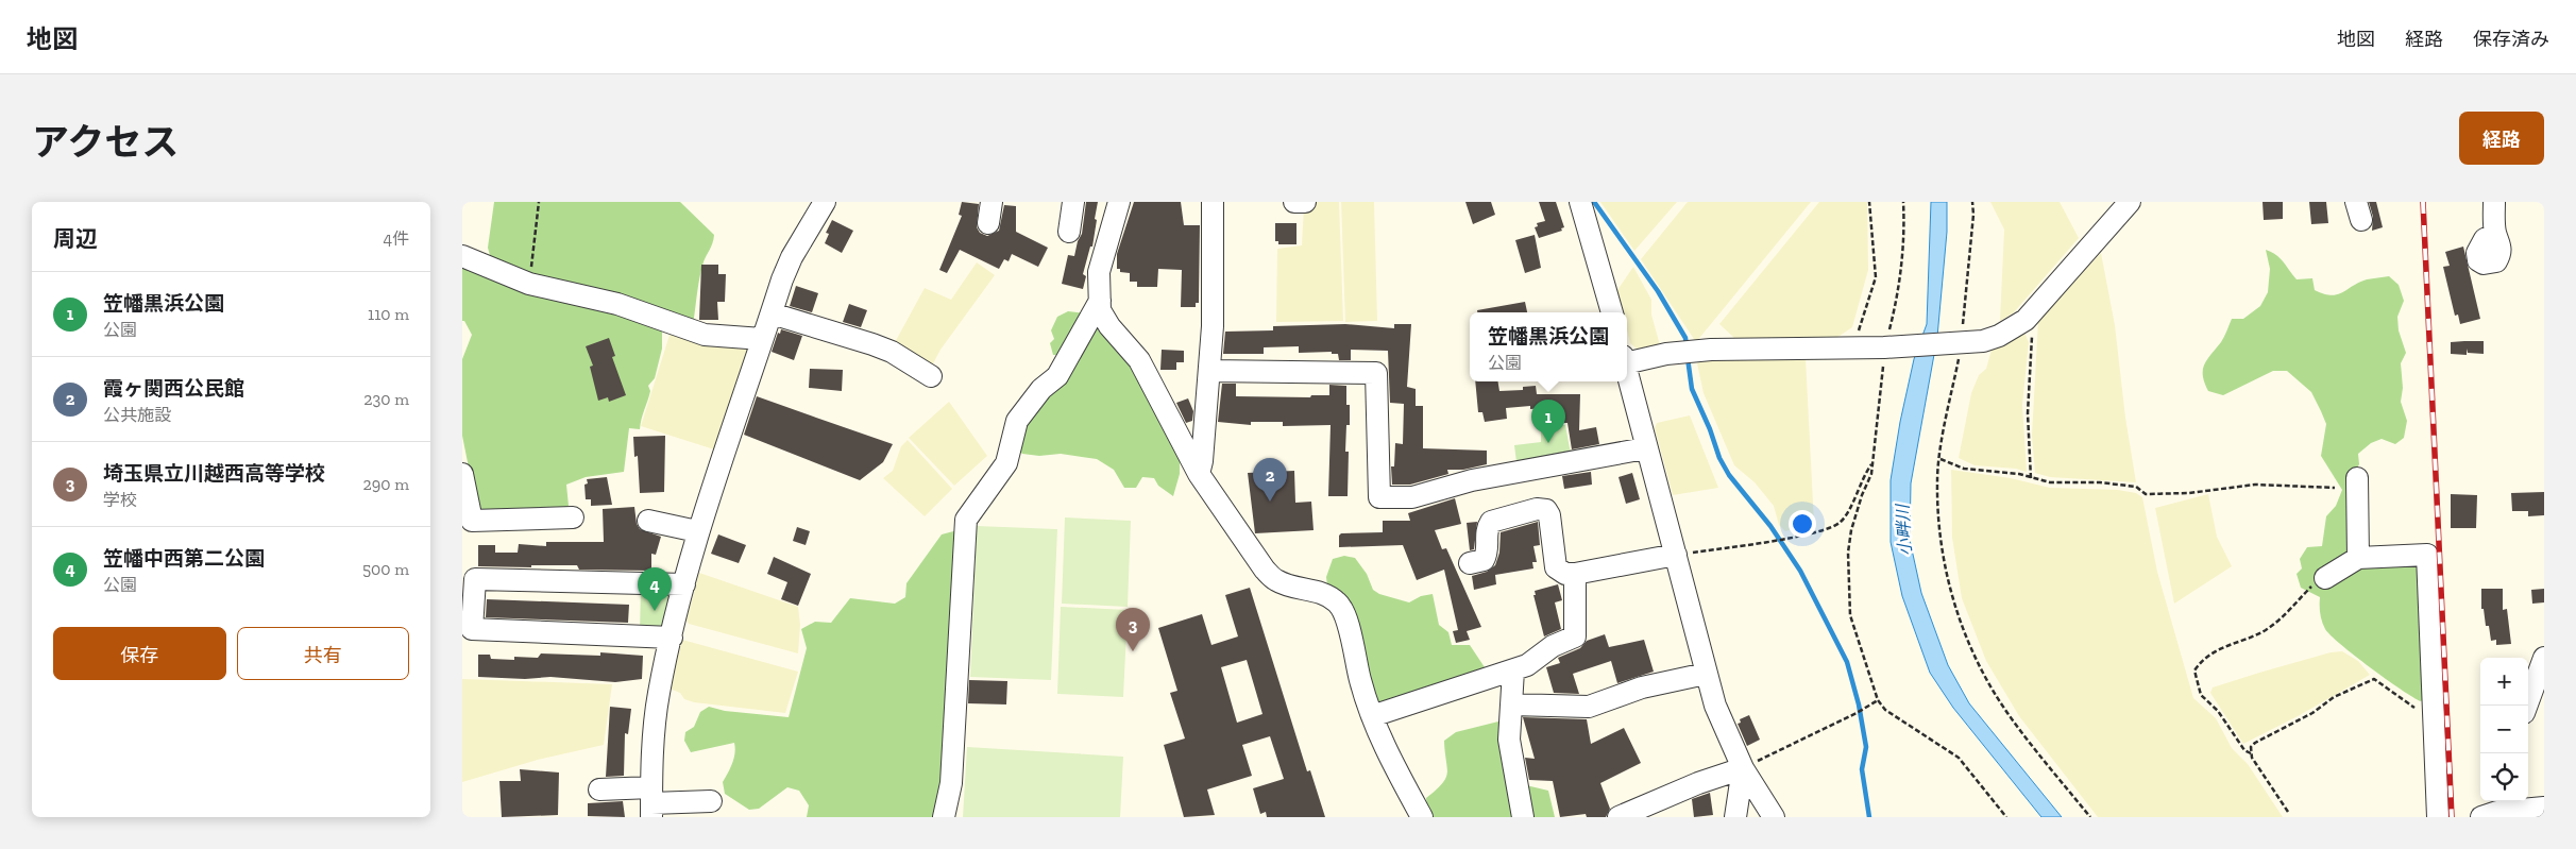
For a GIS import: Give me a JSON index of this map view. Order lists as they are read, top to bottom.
{
  "water": ["小畔川"],
  "page": {
    "header": "地図",
    "nav": ["地図", "経路", "保存済み"],
    "title": "アクセス",
    "buttons": [
      "経路",
      ["保存", "共有"]
    ],
    "heading": ["周辺", "4件"],
    "list": [
      {
        "mark": "1",
        "name": "笠幡黒浜公園",
        "note": "公園",
        "value": "110 m"
      },
      {
        "mark": "2",
        "name": "霞ヶ関西公民館",
        "note": "公共施設",
        "value": "230 m"
      },
      {
        "mark": "3",
        "name": "埼玉県立川越西高等学校",
        "note": "学校",
        "value": "290 m"
      },
      {
        "mark": "4",
        "name": "笠幡中西第二公園",
        "note": "公園",
        "value": "500 m"
      }
    ],
    "popup": ["笠幡黒浜公園", "公園"],
    "pins": [
      "1",
      "2",
      "4",
      "3"
    ],
    "map_buttons": ["+", "−"]
  }
}
